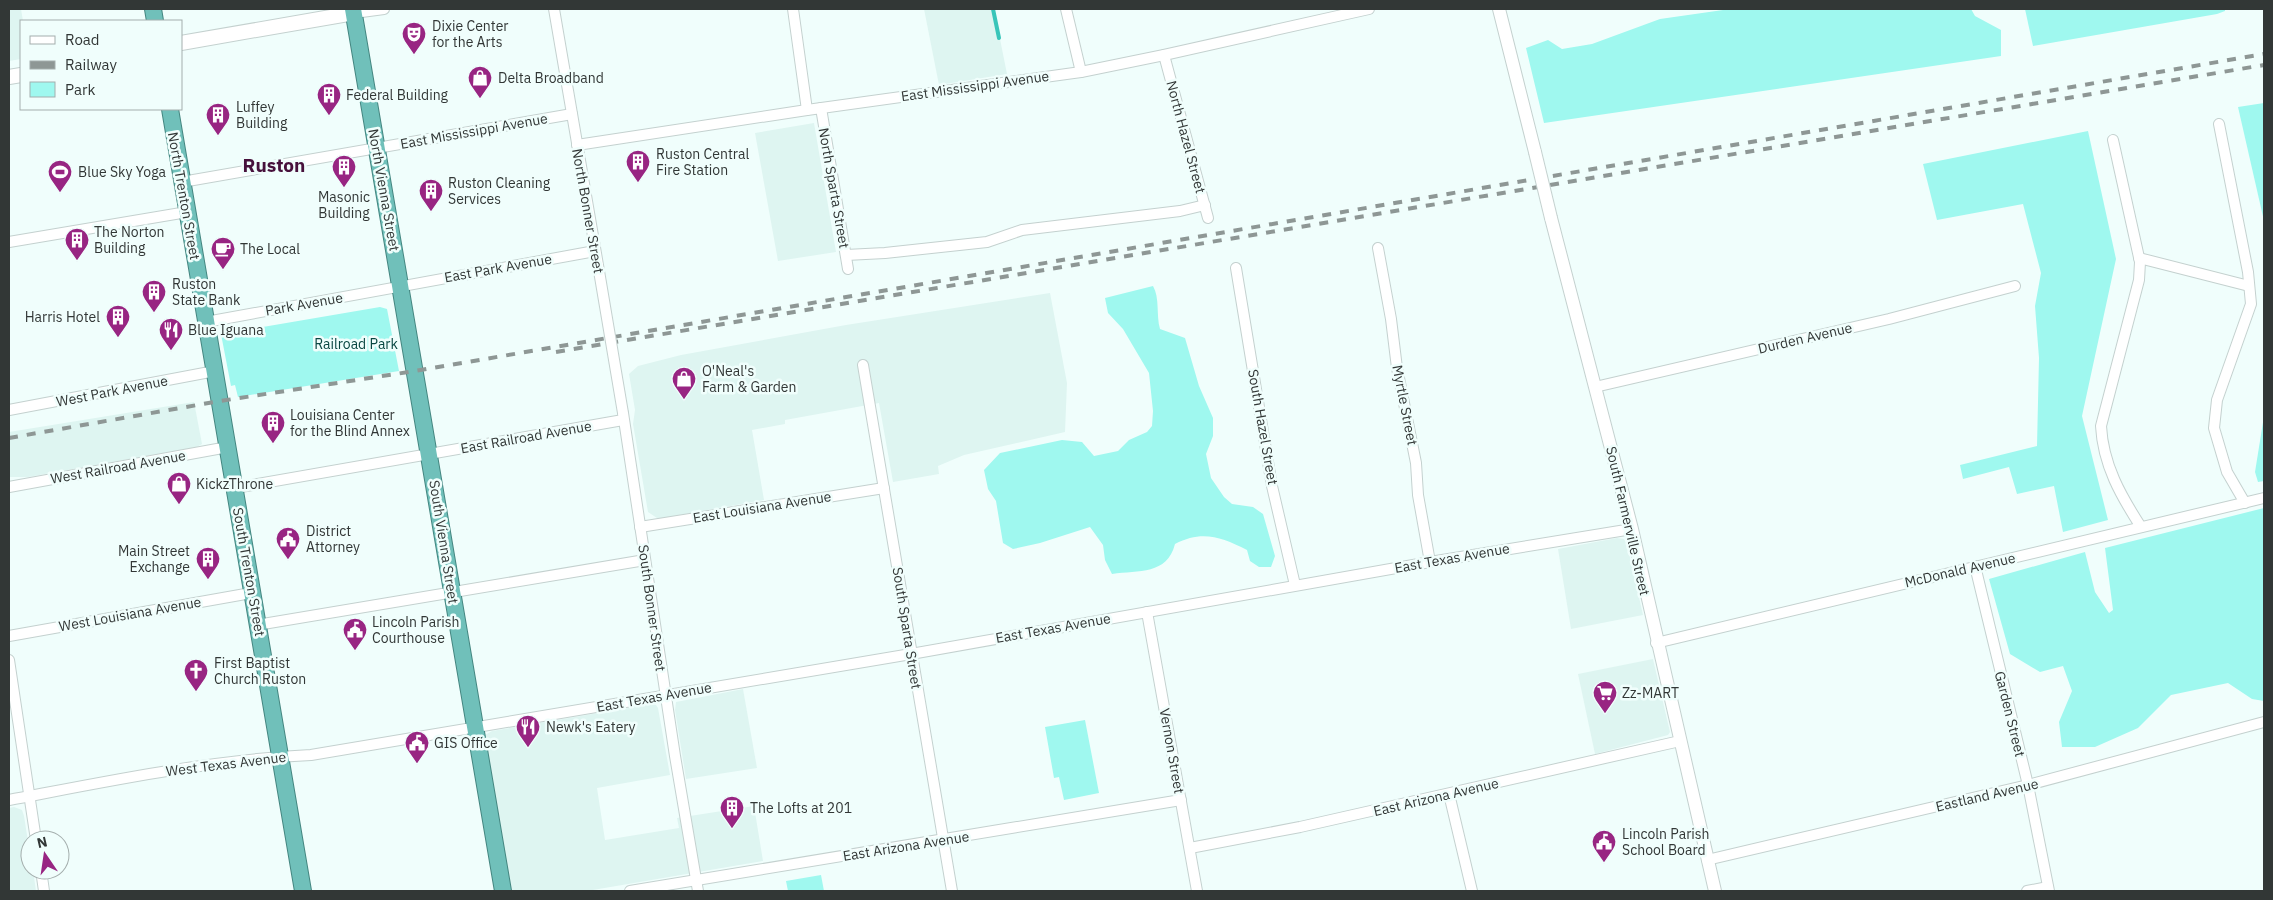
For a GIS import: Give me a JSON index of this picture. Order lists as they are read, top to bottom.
{
  "streets": {
    "highway": [
      "North Vienna Street",
      "North Trenton Street",
      "South Vienna Street",
      "South Trenton Street"
    ],
    "street": [
      "East Mississippi Avenue",
      "North Hazel Street",
      "North Sparta Street",
      "North Bonner Street",
      "East Park Avenue",
      "Park Avenue",
      "Durden Avenue",
      "West Park Avenue",
      "Myrtle Street",
      "South Hazel Street",
      "East Railroad Avenue",
      "West Railroad Avenue",
      "East Louisiana Avenue",
      "South Farmerville Street",
      "East Texas Avenue",
      "McDonald Avenue",
      "South Bonner Street",
      "West Louisiana Avenue",
      "South Sparta Street",
      "Garden Street",
      "Vernon Street",
      "West Texas Avenue",
      "Eastland Avenue",
      "East Arizona Avenue"
    ]
  },
  "crossings": [
    ["East Mississippi Avenue", "North Hazel Street"],
    ["East Mississippi Avenue", "North Sparta Street"],
    ["East Mississippi Avenue", "North Vienna Street"],
    ["East Mississippi Avenue", "North Trenton Street"],
    ["East Mississippi Avenue", "North Bonner Street"],
    ["North Vienna Street", "East Park Avenue"],
    ["North Vienna Street", "Park Avenue"],
    ["North Vienna Street", "South Vienna Street"],
    ["North Trenton Street", "Park Avenue"],
    ["North Trenton Street", "West Park Avenue"],
    ["North Trenton Street", "South Trenton Street"],
    ["North Bonner Street", "East Park Avenue"],
    ["North Bonner Street", "East Railroad Avenue"],
    ["North Bonner Street", "South Bonner Street"],
    ["East Park Avenue", "Park Avenue"],
    ["Durden Avenue", "South Farmerville Street"],
    ["Myrtle Street", "East Texas Avenue"],
    ["South Hazel Street", "East Texas Avenue"],
    ["East Railroad Avenue", "South Vienna Street"],
    ["East Railroad Avenue", "South Bonner Street"],
    ["West Railroad Avenue", "South Trenton Street"],
    ["East Louisiana Avenue", "South Bonner Street"],
    ["East Louisiana Avenue", "South Sparta Street"],
    ["South Farmerville Street", "East Texas Avenue"],
    ["South Farmerville Street", "McDonald Avenue"],
    ["South Farmerville Street", "Eastland Avenue"],
    ["South Farmerville Street", "East Arizona Avenue"],
    ["South Vienna Street", "East Texas Avenue"],
    ["South Vienna Street", "West Texas Avenue"],
    ["East Texas Avenue", "South Bonner Street"],
    ["East Texas Avenue", "South Sparta Street"],
    ["East Texas Avenue", "Vernon Street"],
    ["East Texas Avenue", "West Texas Avenue"],
    ["McDonald Avenue", "Garden Street"],
    ["South Trenton Street", "West Louisiana Avenue"],
    ["South Trenton Street", "West Texas Avenue"],
    ["South Bonner Street", "East Arizona Avenue"],
    ["South Sparta Street", "East Arizona Avenue"],
    ["Garden Street", "Eastland Avenue"],
    ["Vernon Street", "East Arizona Avenue"]
  ],
  "districts": ["Ruston"],
  "parks": ["Railroad Park"],
  "places": {
    "theatre": ["Dixie Center for the Arts"],
    "shop": ["Delta Broadband", "O'Neal's Farm & Garden", "KickzThrone"],
    "building": [
      "Federal Building",
      "Luffey Building",
      "Ruston Central Fire Station",
      "Masonic Building",
      "Ruston Cleaning Services",
      "The Norton Building",
      "Ruston State Bank",
      "Harris Hotel",
      "Louisiana Center for the Blind Annex",
      "Main Street Exchange",
      "The Lofts at 201"
    ],
    "sports": ["Blue Sky Yoga"],
    "cafe": ["The Local"],
    "restaurant": ["Blue Iguana", "Newk's Eatery"],
    "public building": [
      "District Attorney",
      "Lincoln Parish Courthouse",
      "GIS Office",
      "Lincoln Parish School Board"
    ],
    "church": ["First Baptist Church Ruston"],
    "supermarket": ["Zz-MART"]
  },
  "legend": ["Road", "Railway", "Park"],
  "north": "top"
}
